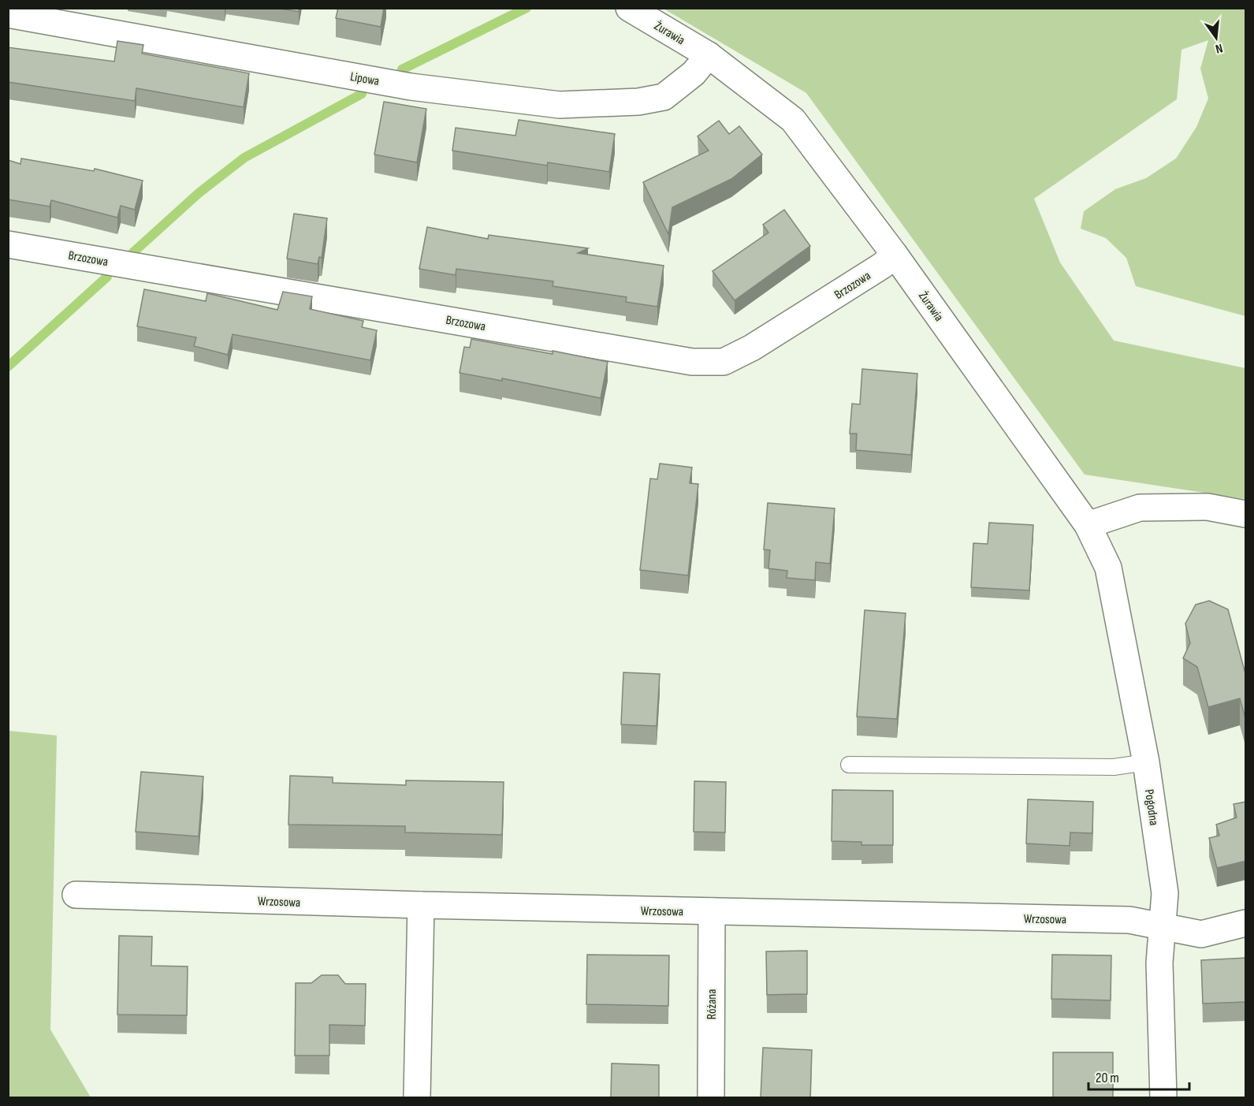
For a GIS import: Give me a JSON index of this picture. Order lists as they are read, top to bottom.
{
  "streets": {
    "street": [
      "Żurawia",
      "Lipowa",
      "Brzozowa",
      "Pogodna",
      "Wrzosowa",
      "Różana"
    ]
  },
  "crossings": [
    ["Żurawia", "Lipowa"],
    ["Żurawia", "Brzozowa"],
    ["Żurawia", "Pogodna"],
    ["Pogodna", "Wrzosowa"],
    ["Wrzosowa", "Różana"]
  ],
  "scale_bar": "20 m",
  "north": "bottom"
}
